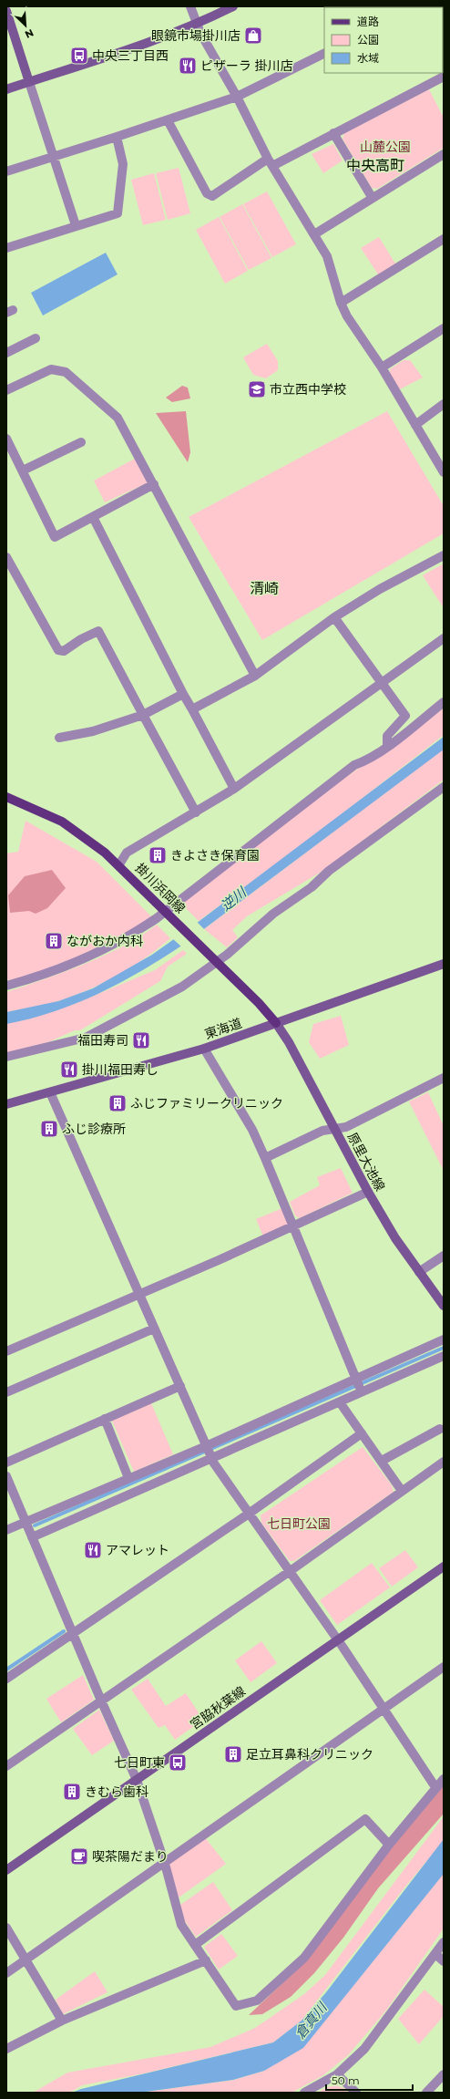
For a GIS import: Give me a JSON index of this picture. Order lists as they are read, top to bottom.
{
  "streets": {
    "main road": ["掛川浜岡線"],
    "street": ["東海道", "原里大池線", "宮脇秋葉線"]
  },
  "crossings": [
    ["掛川浜岡線", "東海道"],
    ["掛川浜岡線", "原里大池線"],
    ["東海道", "原里大池線"]
  ],
  "districts": ["中央高町", "清崎"],
  "water": ["逆川", "倉真川"],
  "parks": ["山麓公園", "七日町公園"],
  "places": {
    "shop": ["眼鏡市場掛川店"],
    "bus stop": ["中央三丁目西", "七日町東"],
    "restaurant": [
      "ピザーラ 掛川店",
      "福田寿司",
      "掛川福田寿し",
      "アマレット"
    ],
    "school or university": ["市立西中学校"],
    "building": [
      "きよさき保育園",
      "ながおか内科",
      "ふじファミリークリニック",
      "ふじ診療所",
      "足立耳鼻科クリニック",
      "きむら歯科"
    ],
    "cafe": ["喫茶陽だまり"]
  },
  "legend": ["道路", "公園", "水域"],
  "scale_bar": "50 m",
  "north": "bottom right"
}
